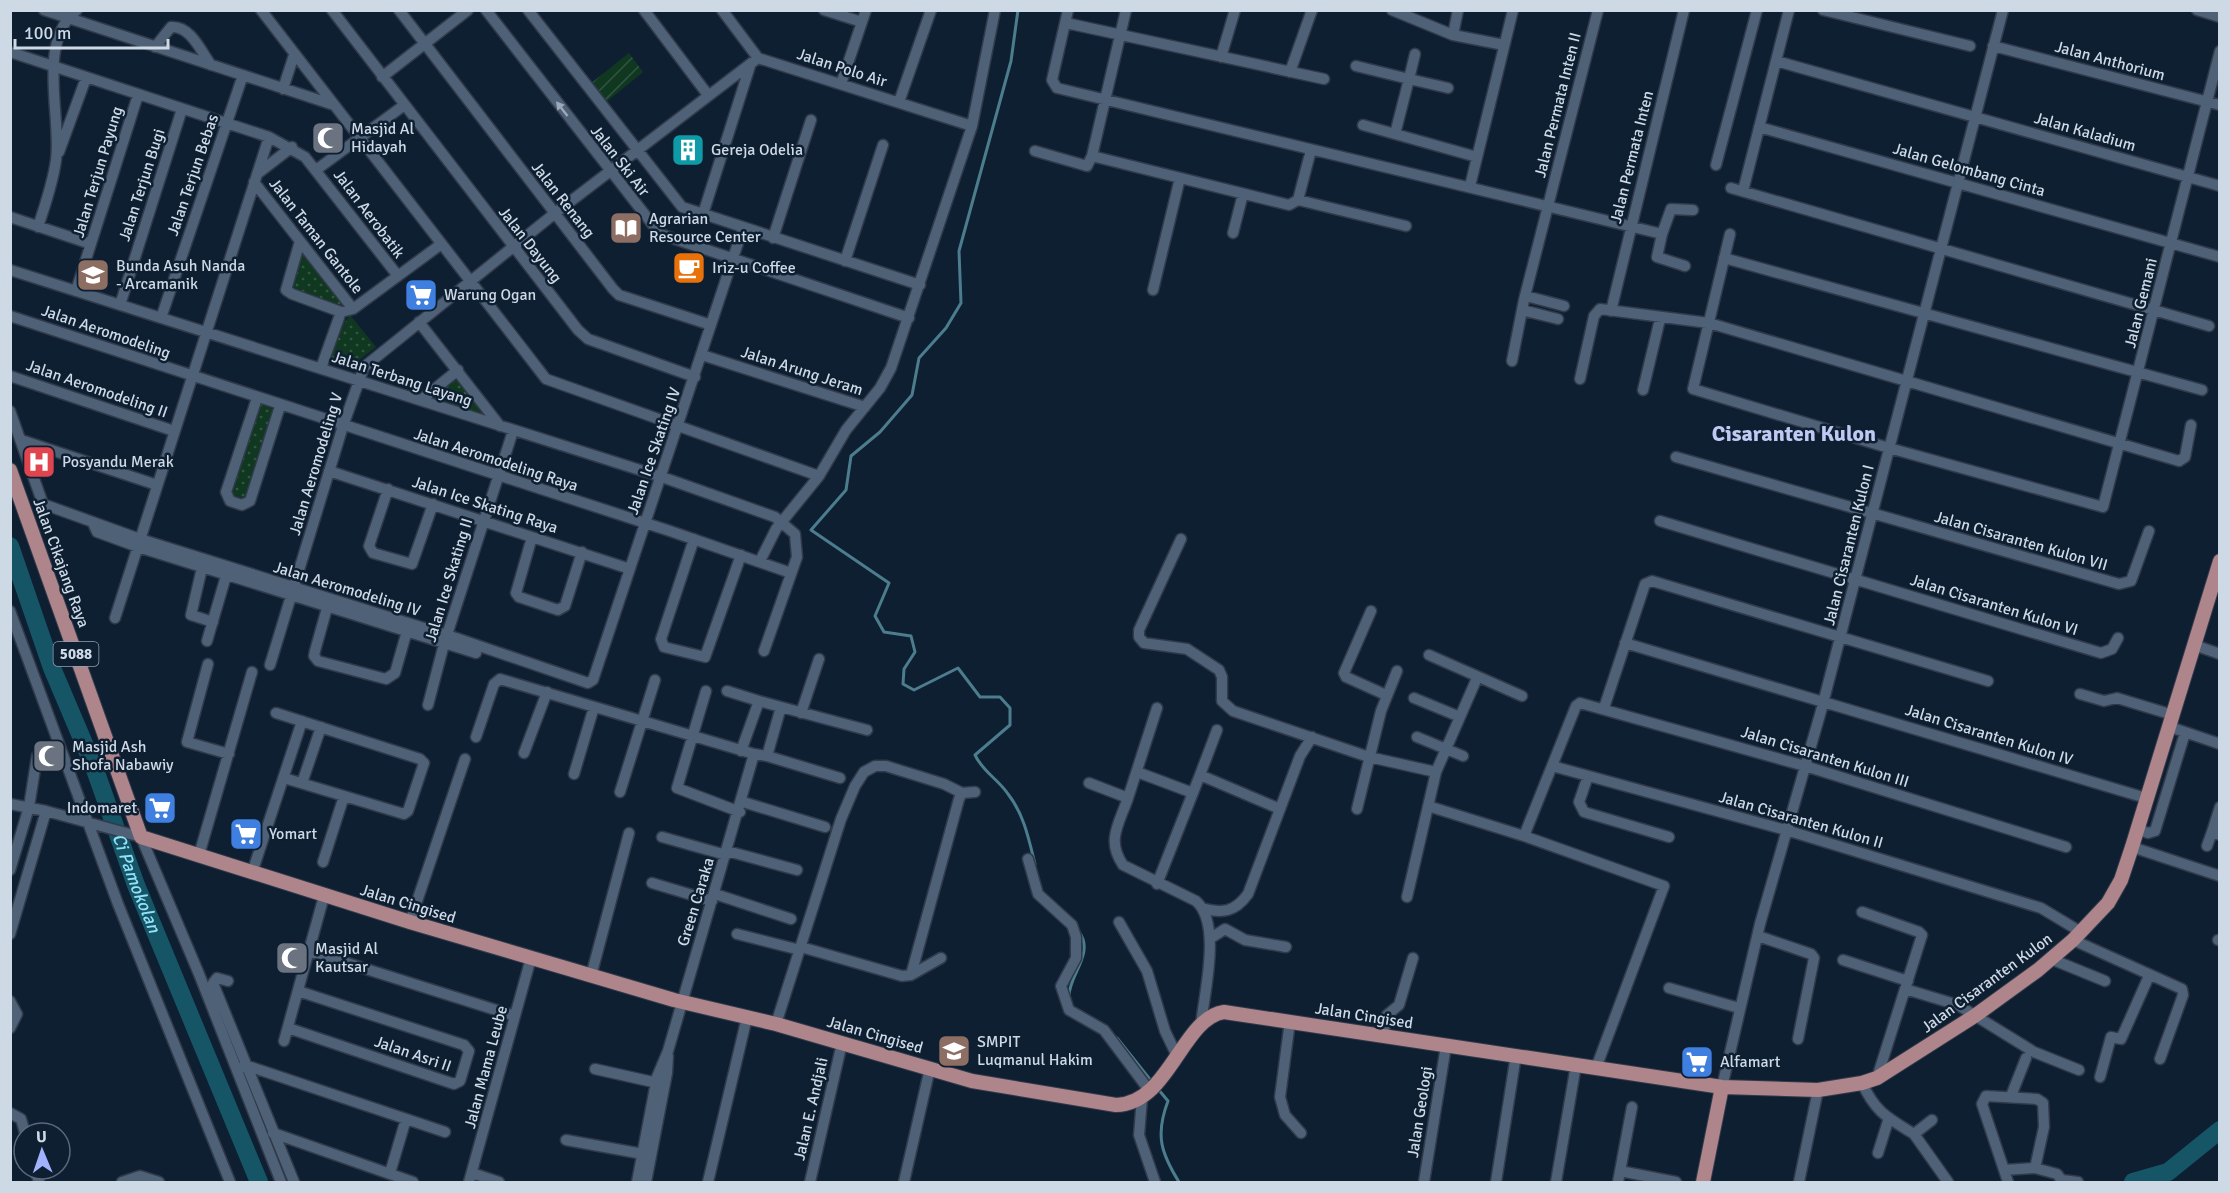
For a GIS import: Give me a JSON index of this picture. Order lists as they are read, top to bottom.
{
  "streets": {
    "main road": [
      "Jalan Cikajang Raya",
      "5088",
      "Jalan Cingised",
      "Jalan Cisaranten Kulon"
    ],
    "street": [
      "Jalan Anthorium",
      "Jalan Polo Air",
      "Jalan Permata Inten II",
      "Jalan Kaladium",
      "Jalan Permata Inten",
      "Jalan Ski Air",
      "Jalan Gelombang Cinta",
      "Jalan Terjun Payung",
      "Jalan Terjun Bebas",
      "Jalan Terjun Bugi",
      "Jalan Renang",
      "Jalan Aerobatik",
      "Jalan Taman Gantole",
      "Jalan Dayung",
      "Jalan Gemani",
      "Jalan Aeromodeling",
      "Jalan Arung Jeram",
      "Jalan Terbang Layang",
      "Jalan Aeromodeling II",
      "Jalan Ice Skating IV",
      "Jalan Aeromodeling Raya",
      "Jalan Aeromodeling V",
      "Jalan Ice Skating Raya",
      "Jalan Cisaranten Kulon VII",
      "Jalan Cisaranten Kulon I",
      "Jalan Ice Skating II",
      "Jalan Aeromodeling IV",
      "Jalan Cisaranten Kulon VI",
      "Jalan Cisaranten Kulon IV",
      "Jalan Cisaranten Kulon III",
      "Jalan Cisaranten Kulon II",
      "Green Caraka",
      "Jalan Asri II",
      "Jalan Mama Leube",
      "Jalan E. Andjali",
      "Jalan Geologi"
    ]
  },
  "crossings": [
    ["Jalan Anthorium", "Jalan Gemani"],
    ["Jalan Anthorium", "Jalan Cisaranten Kulon I"],
    ["Jalan Polo Air", "Jalan Arung Jeram"],
    ["Jalan Polo Air", "Jalan Aeromodeling V"],
    ["Jalan Kaladium", "Jalan Gemani"],
    ["Jalan Kaladium", "Jalan Cisaranten Kulon I"],
    ["Jalan Ski Air", "Jalan Arung Jeram"],
    ["Jalan Ski Air", "Jalan Ice Skating IV"],
    ["Jalan Ski Air", "Jalan Aeromodeling V"],
    ["Jalan Gelombang Cinta", "Jalan Gemani"],
    ["Jalan Gelombang Cinta", "Jalan Cisaranten Kulon I"],
    ["Jalan Terjun Payung", "Jalan Aerobatik"],
    ["Jalan Terjun Payung", "Jalan Terbang Layang"],
    ["Jalan Terjun Bebas", "Jalan Aerobatik"],
    ["Jalan Terjun Bebas", "Jalan Terbang Layang"],
    ["Jalan Terjun Bugi", "Jalan Aerobatik"],
    ["Jalan Terjun Bugi", "Jalan Terbang Layang"],
    ["Jalan Renang", "Jalan Ice Skating IV"],
    ["Jalan Renang", "Jalan Aeromodeling V"],
    ["Jalan Taman Gantole", "Jalan Terbang Layang"],
    ["Jalan Dayung", "Jalan Ice Skating IV"],
    ["Jalan Dayung", "Jalan Aeromodeling V"],
    ["Jalan Gemani", "Jalan Cisaranten Kulon I"],
    ["Jalan Aeromodeling", "Jalan Aeromodeling Raya"],
    ["Jalan Arung Jeram", "Jalan Ice Skating IV"],
    ["Jalan Terbang Layang", "Jalan Ice Skating IV"],
    ["Jalan Terbang Layang", "Jalan Aeromodeling V"],
    ["Jalan Terbang Layang", "Jalan Ice Skating II"],
    ["Jalan Ice Skating IV", "Jalan Aeromodeling Raya"],
    ["Jalan Ice Skating IV", "Jalan Ice Skating Raya"],
    ["Jalan Ice Skating IV", "Jalan Aeromodeling IV"],
    ["Jalan Aeromodeling Raya", "Jalan Aeromodeling V"],
    ["Jalan Aeromodeling Raya", "Jalan Ice Skating II"],
    ["Jalan Aeromodeling V", "Jalan Ice Skating Raya"],
    ["Jalan Aeromodeling V", "Jalan Aeromodeling IV"],
    ["Jalan Ice Skating Raya", "Jalan Ice Skating II"],
    ["Jalan Cisaranten Kulon VII", "Jalan Cisaranten Kulon I"],
    ["Jalan Cisaranten Kulon I", "Jalan Cisaranten Kulon VI"],
    ["Jalan Cisaranten Kulon I", "Jalan Cisaranten Kulon IV"],
    ["Jalan Cisaranten Kulon I", "Jalan Cisaranten Kulon III"],
    ["Jalan Cisaranten Kulon I", "Jalan Cisaranten Kulon II"],
    ["Jalan Cisaranten Kulon I", "Jalan Cingised"],
    ["Jalan Cisaranten Kulon I", "Jalan Cisaranten Kulon"],
    ["Jalan Cikajang Raya", "Jalan Cingised"],
    ["Jalan Ice Skating II", "Jalan Aeromodeling IV"],
    ["Jalan Cisaranten Kulon IV", "Jalan Cisaranten Kulon"],
    ["Jalan Cisaranten Kulon III", "Jalan Cisaranten Kulon II"],
    ["Jalan Cisaranten Kulon II", "Jalan Cisaranten Kulon"],
    ["Green Caraka", "Jalan Cingised"],
    ["Jalan Cingised", "Jalan Cisaranten Kulon"],
    ["Jalan Cingised", "Jalan Mama Leube"],
    ["Jalan Cingised", "Jalan E. Andjali"],
    ["Jalan Cingised", "Jalan Geologi"]
  ],
  "districts": ["Cisaranten Kulon"],
  "water": ["Ci Pamokolan"],
  "places": {
    "mosque": ["Masjid Al Hidayah", "Masjid Ash Shofa Nabawiy", "Masjid Al Kautsar"],
    "building": ["Gereja Odelia"],
    "library": ["Agrarian Resource Center"],
    "cafe": ["Iriz-u Coffee"],
    "school or university": ["Bunda Asuh Nanda - Arcamanik", "SMPIT Luqmanul Hakim"],
    "supermarket": [
      "Warung Ogan",
      "Indomaret",
      "Yomart",
      "Alfamart"
    ],
    "hospital": ["Posyandu Merak"]
  },
  "scale_bar": "100 m",
  "north": "top"
}
